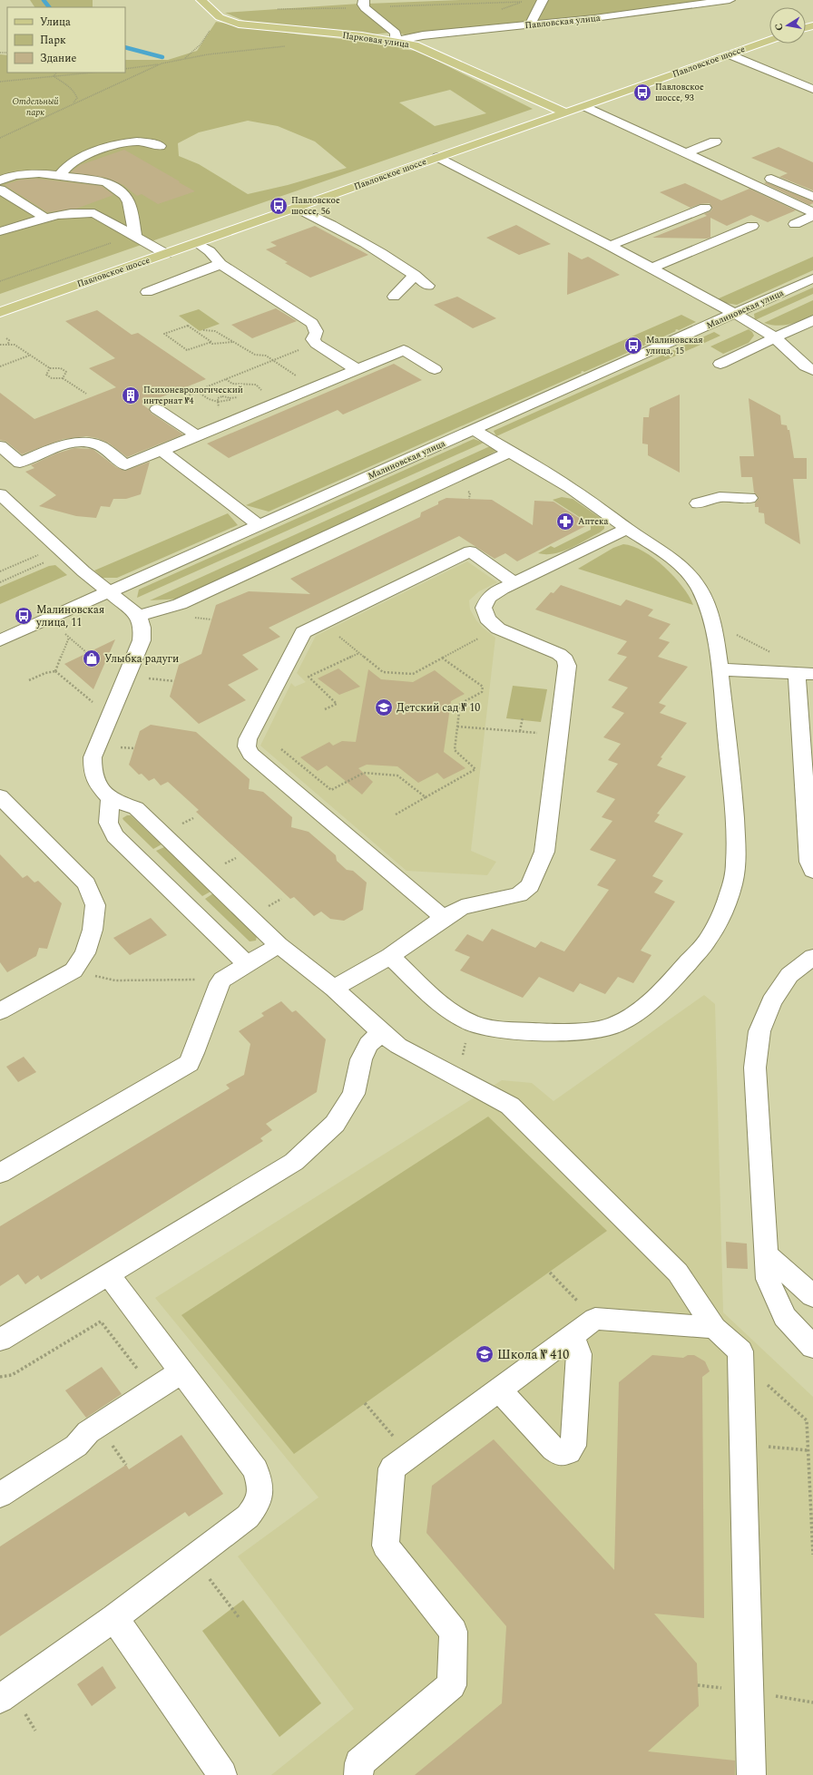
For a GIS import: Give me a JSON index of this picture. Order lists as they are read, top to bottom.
{
  "streets": {
    "main road": ["Парковая улица", "Павловское шоссе"],
    "street": ["Павловская улица", "Малиновская улица"]
  },
  "crossings": [
    ["Павловская улица", "Парковая улица"],
    ["Парковая улица", "Павловское шоссе"]
  ],
  "parks": ["Отдельный парк"],
  "places": {
    "bus stop": [
      "Павловское шоссе, 93",
      "Павловское шоссе, 56",
      "Малиновская улица, 15",
      "Малиновская улица, 11"
    ],
    "building": ["Психоневрологический интернат №4"],
    "pharmacy": ["Аптека"],
    "shop": ["Улыбка радуги"],
    "school or university": ["Детский сад № 10", "Школа № 410"]
  },
  "legend": ["Улица", "Парк", "Здание"],
  "north": "left"
}
